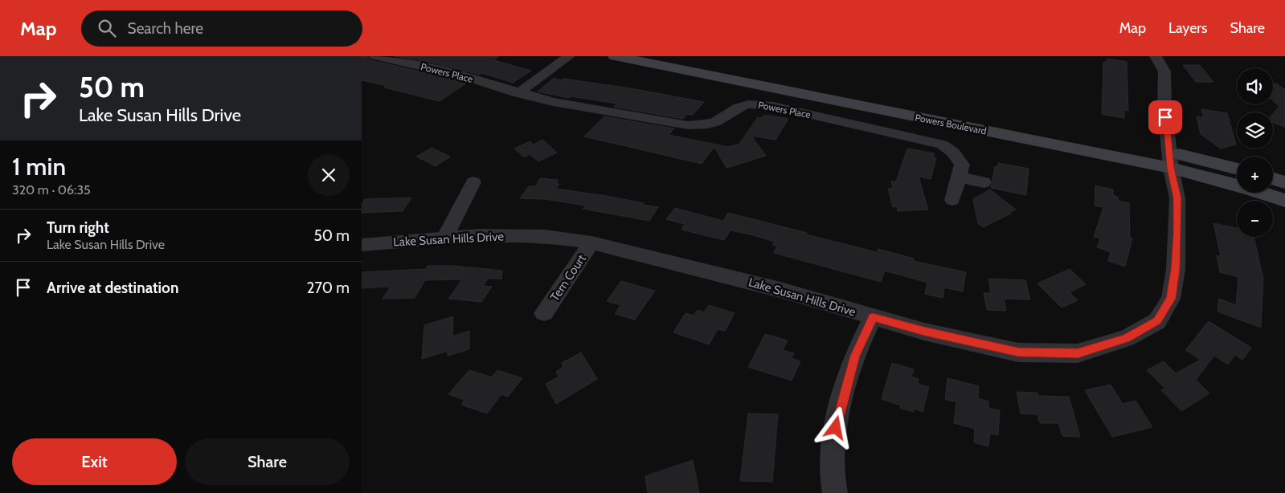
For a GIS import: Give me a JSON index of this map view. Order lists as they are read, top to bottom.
{
  "streets": {
    "main road": ["Powers Boulevard"],
    "street": ["Powers Place", "Lake Susan Hills Drive", "Tern Court"]
  },
  "crossings": [
    ["Powers Boulevard", "Lake Susan Hills Drive"],
    ["Lake Susan Hills Drive", "Tern Court"]
  ],
  "page": {
    "header": "Map",
    "search": "Search here",
    "nav": ["Map", "Layers", "Share"],
    "turn": ["50 m", "Lake Susan Hills Drive"],
    "map_buttons": ["+", "−"],
    "heading": ["1 min", "320 m · 06:35"],
    "list": [
      {
        "name": "Turn right",
        "note": "Lake Susan Hills Drive",
        "value": "50 m"
      },
      {
        "name": "Arrive at destination",
        "value": "270 m"
      }
    ],
    "buttons": ["Exit", "Share"]
  }
}
